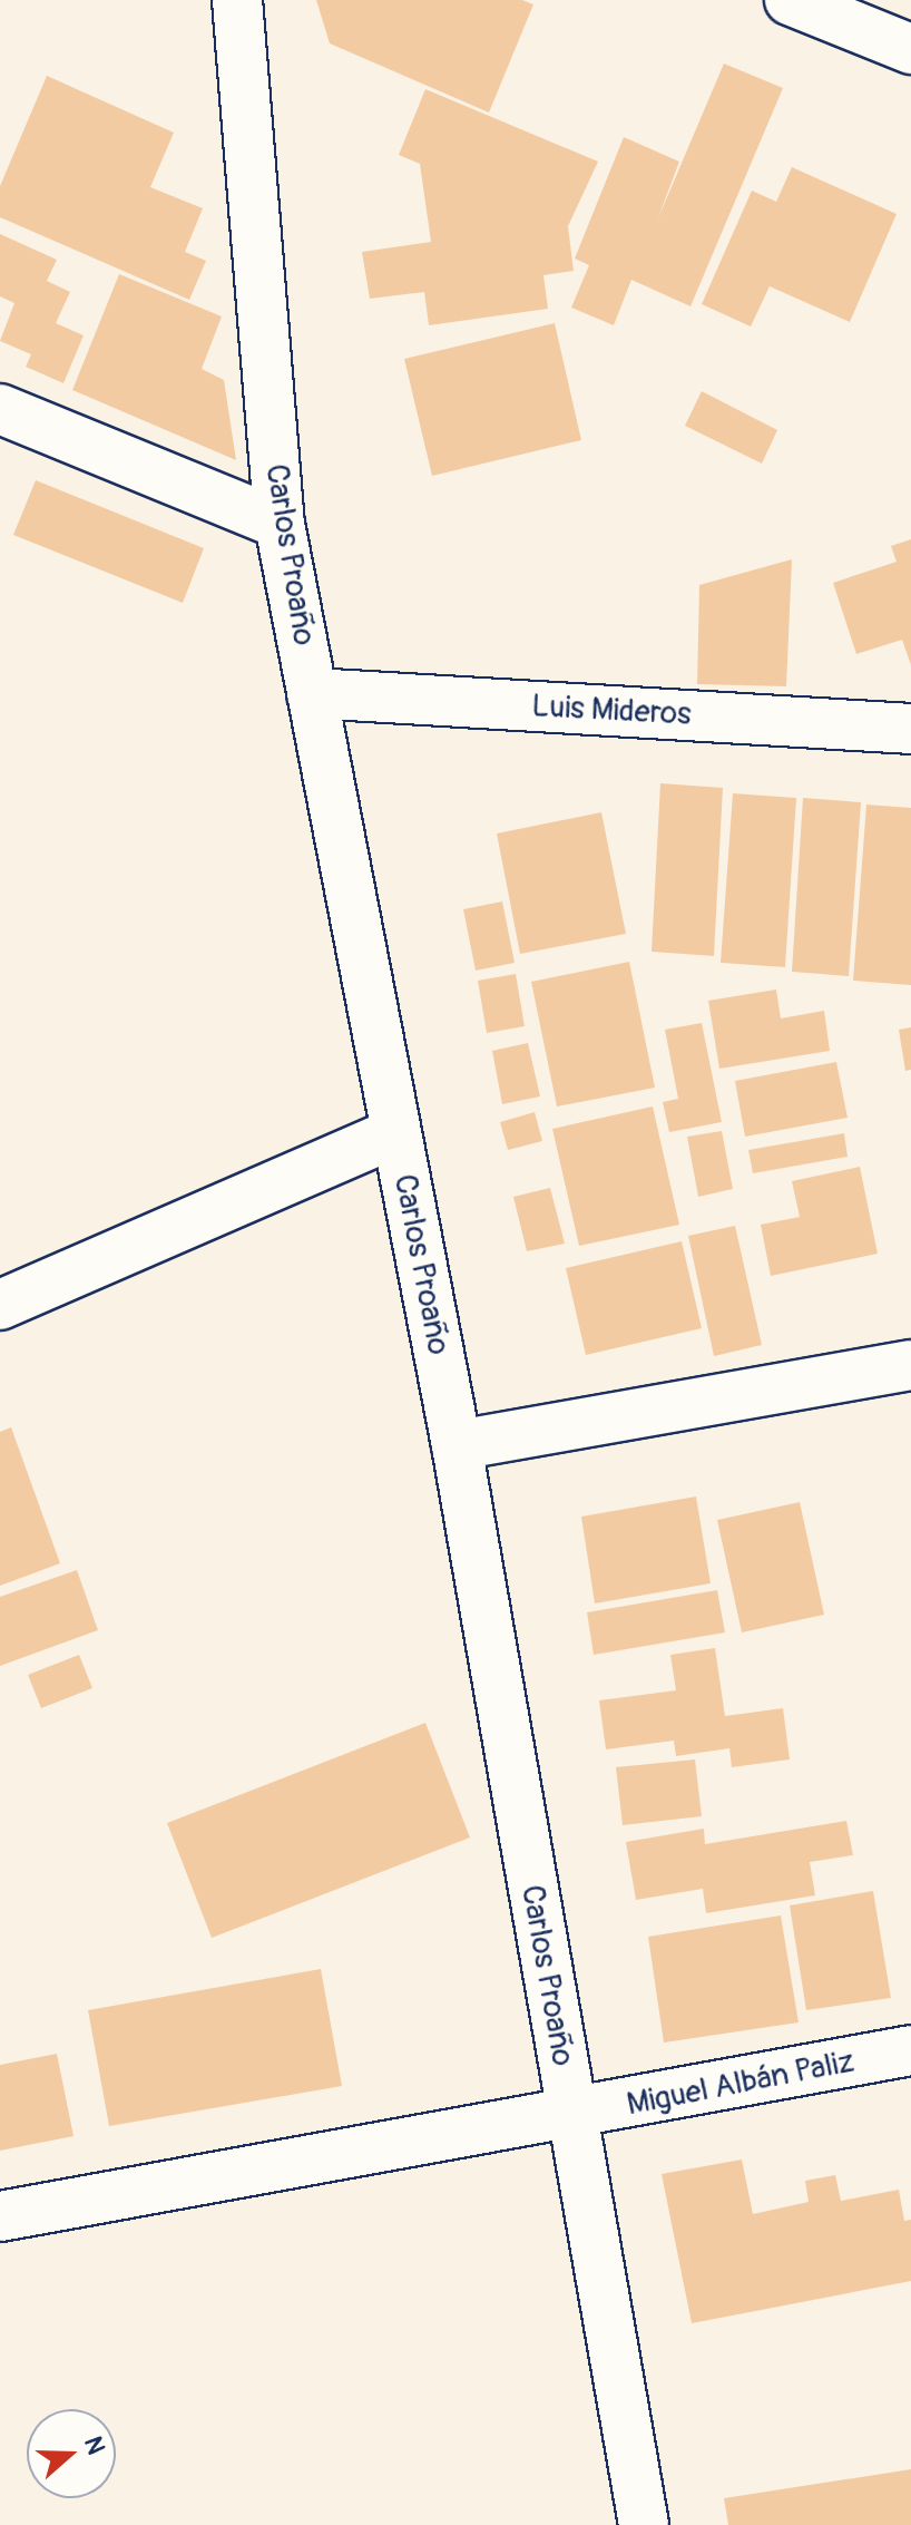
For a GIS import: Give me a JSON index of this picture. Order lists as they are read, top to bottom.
{
  "streets": {
    "street": ["Carlos Proaño", "Luis Mideros", "Miguel Albán Paliz"]
  },
  "crossings": [
    ["Carlos Proaño", "Luis Mideros"],
    ["Carlos Proaño", "Miguel Albán Paliz"]
  ],
  "north": "right"
}
